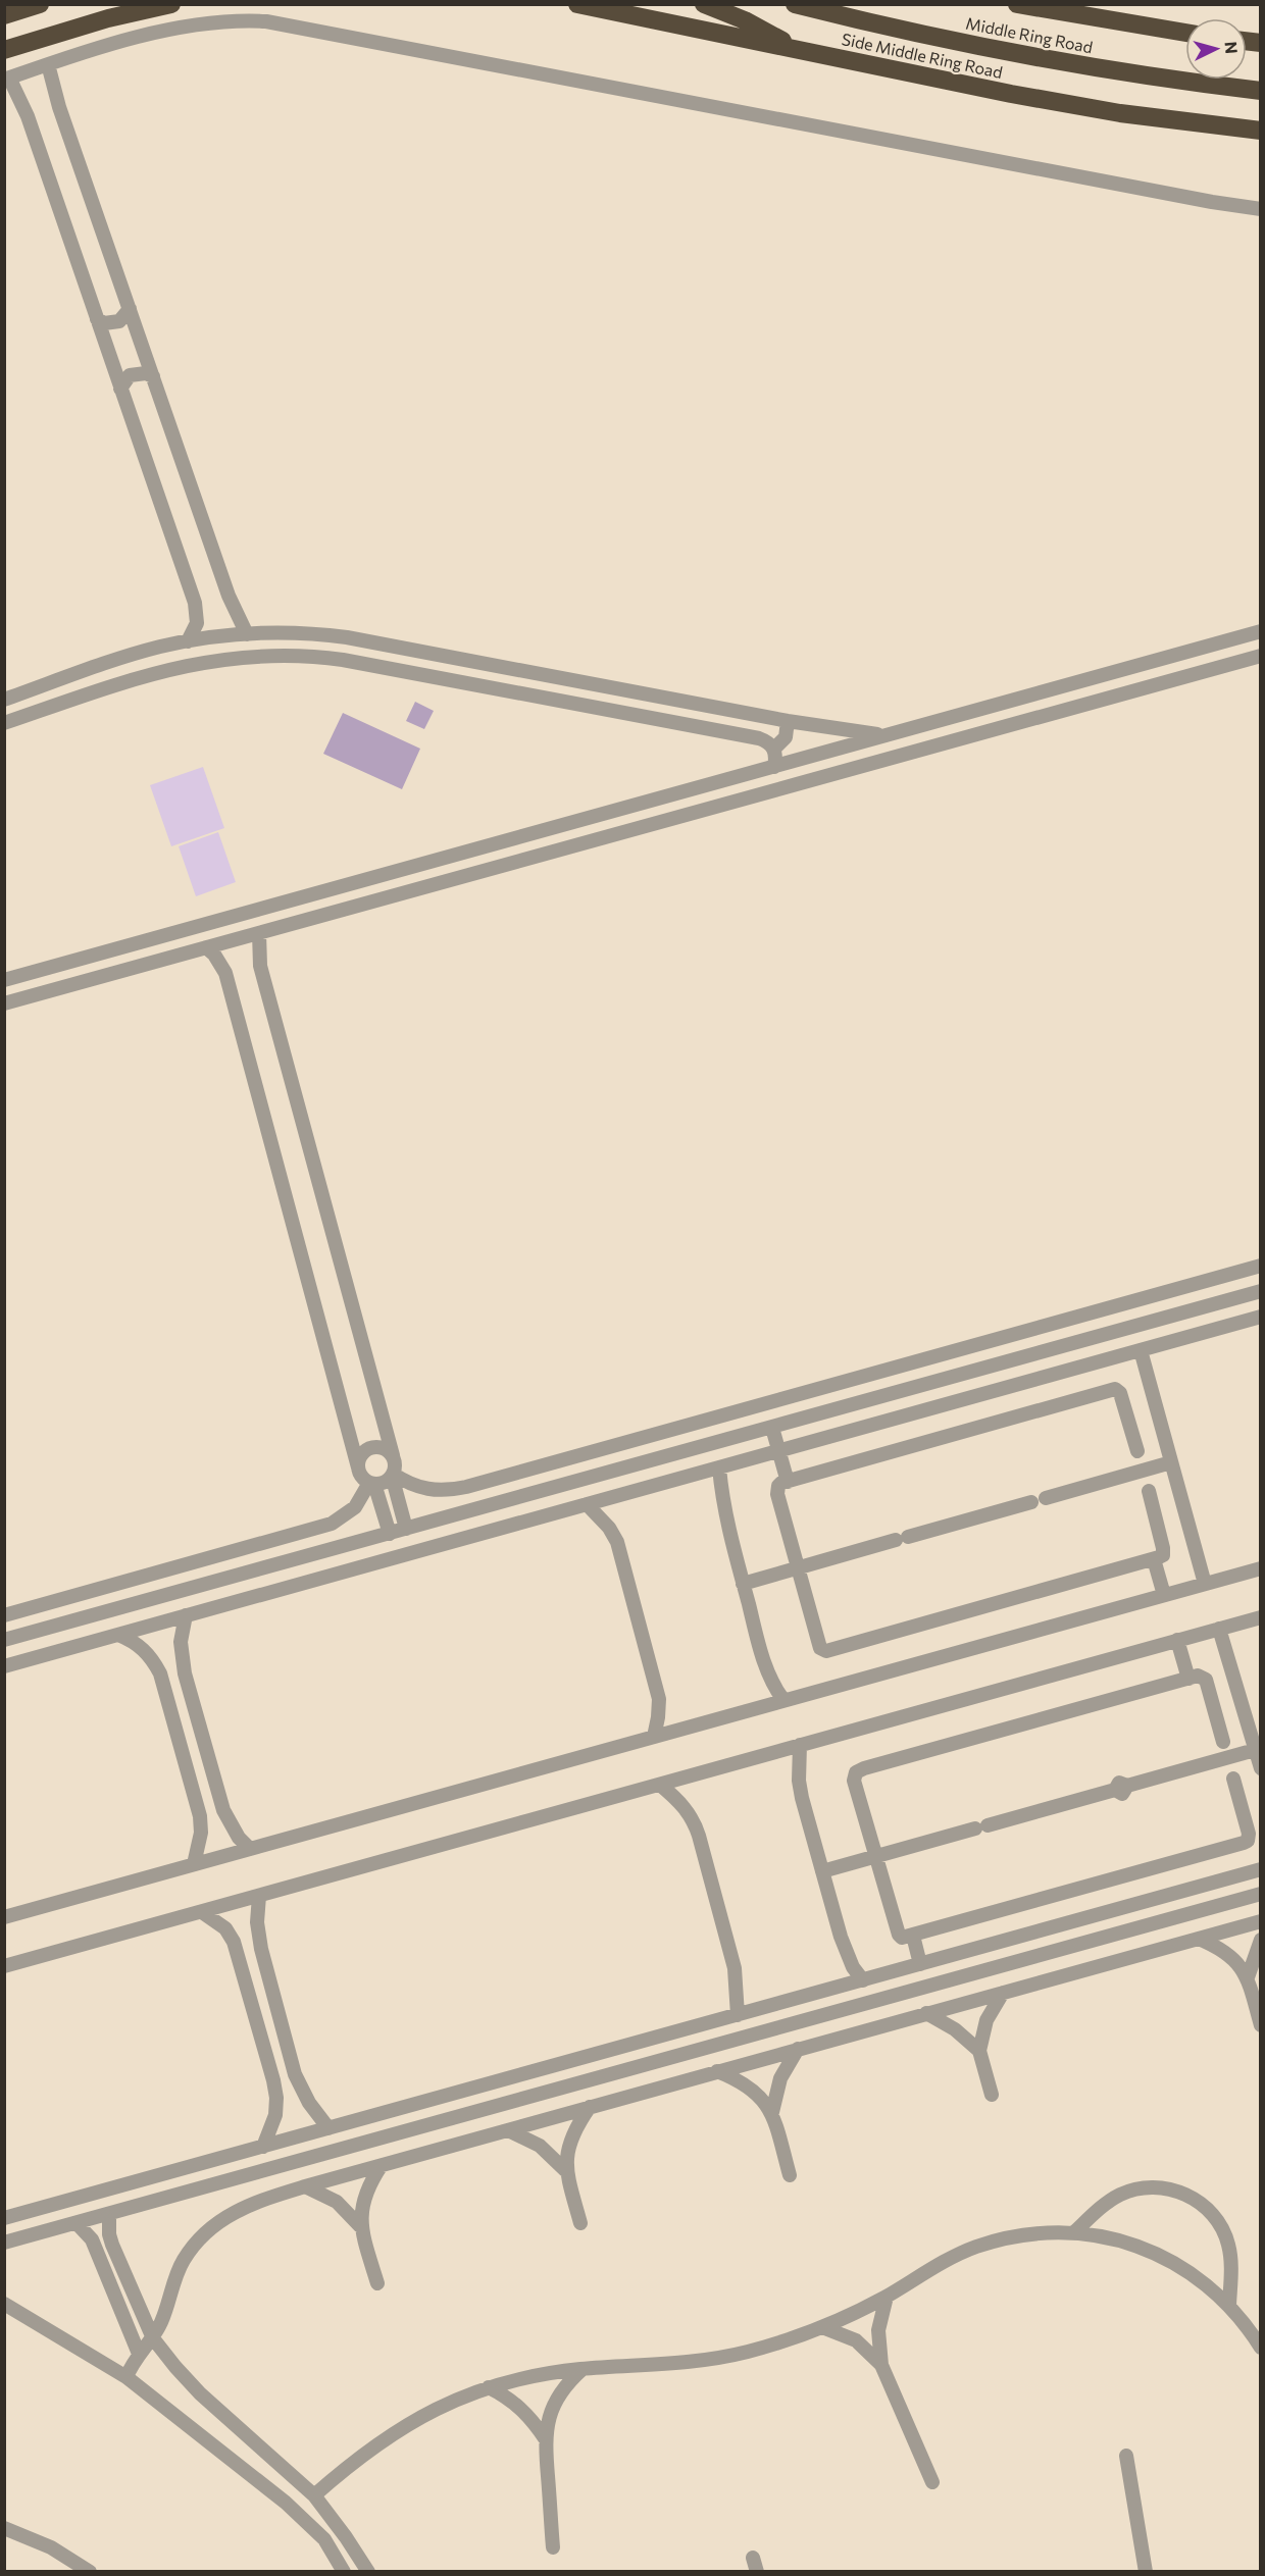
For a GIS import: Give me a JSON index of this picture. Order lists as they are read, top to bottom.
{
  "streets": {
    "highway": ["Middle Ring Road", "Side Middle Ring Road"]
  },
  "north": "right"
}
